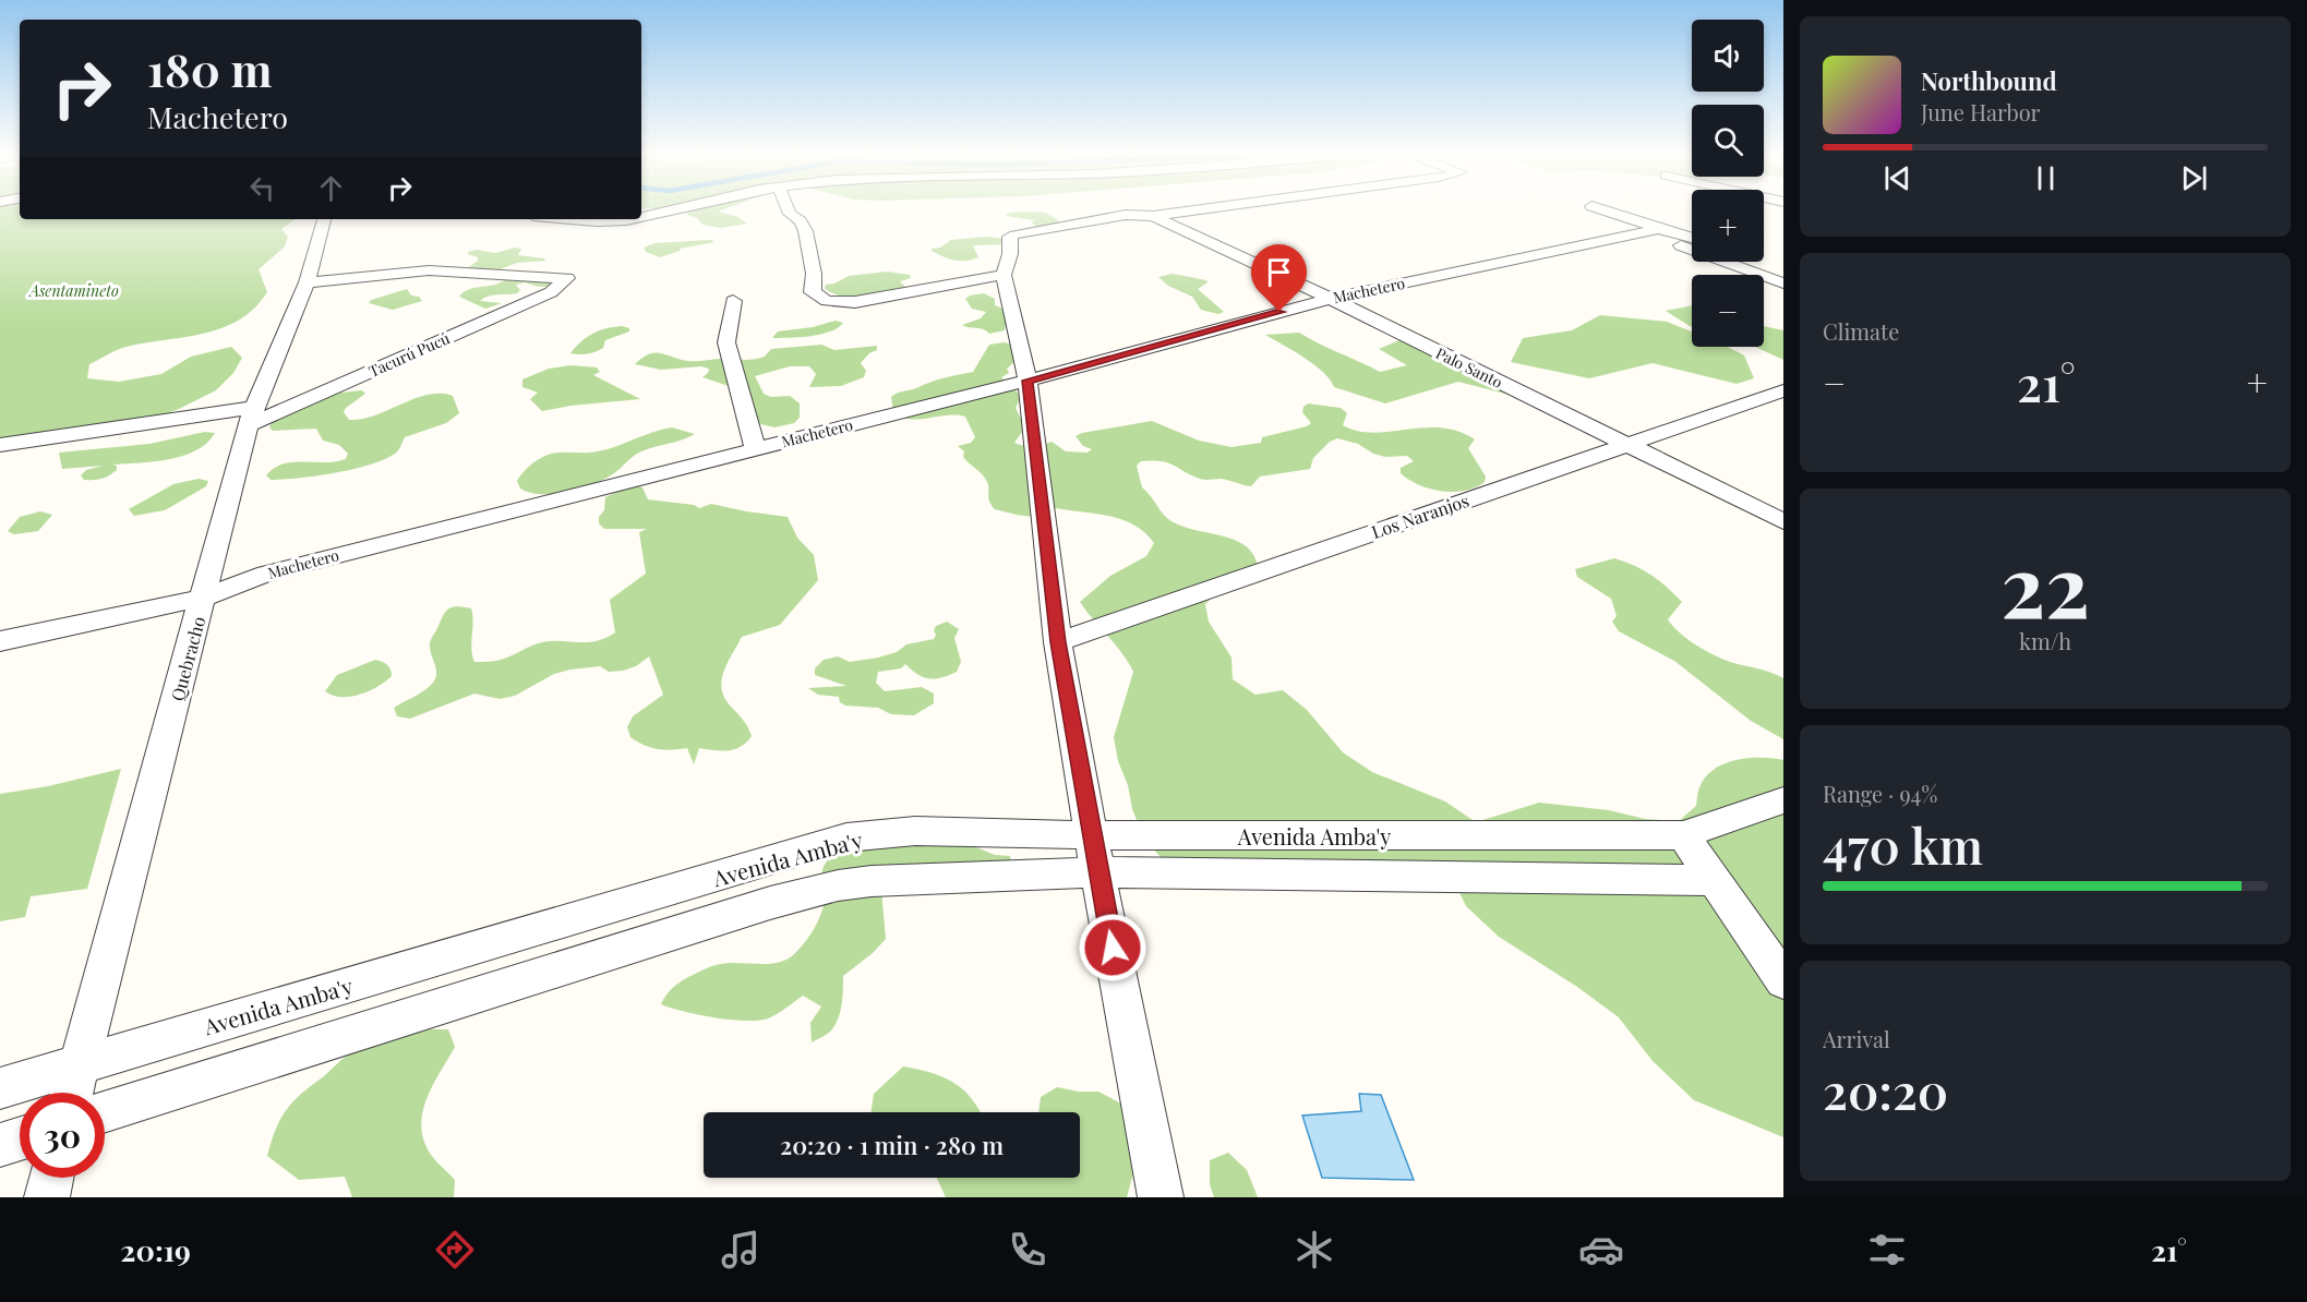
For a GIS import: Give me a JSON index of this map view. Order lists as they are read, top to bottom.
{
  "streets": {
    "street": [
      "Machetero",
      "Tacurú Pucú",
      "Palo Santo",
      "Los Naranjos",
      "Quebracho",
      "Avenida Amba'y"
    ]
  },
  "crossings": [
    ["Machetero", "Palo Santo"],
    ["Machetero", "Quebracho"],
    ["Tacurú Pucú", "Quebracho"],
    ["Palo Santo", "Los Naranjos"],
    ["Quebracho", "Avenida Amba'y"]
  ],
  "parks": ["Asentamineto"],
  "page": {
    "map_buttons": ["+", "−"],
    "turn": ["180 m", "Machetero"],
    "song": ["Northbound", "June Harbor"],
    "tile": [
      "Climate",
      ["22", "km/h"],
      ["Range · 94%", "470 km"],
      ["Arrival", "20:20"]
    ],
    "heat": ["−", "21°", "+"],
    "limit": "30",
    "trip": "20:20 · 1 min · 280 m",
    "tabs": ["20:19", "21°"]
  }
}
